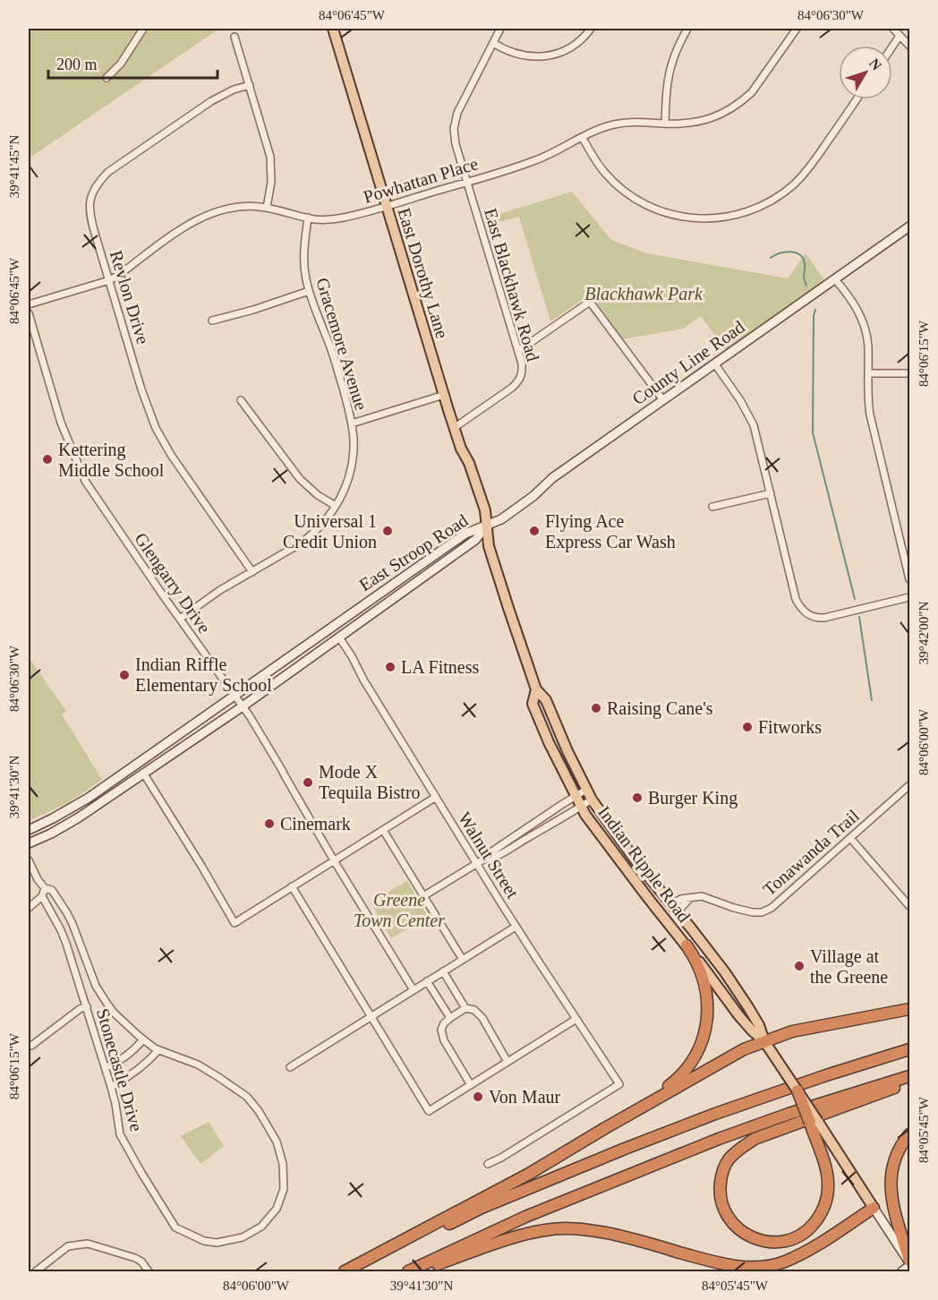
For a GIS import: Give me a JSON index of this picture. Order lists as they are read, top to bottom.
{
  "streets": {
    "main road": [
      "East Dorothy Lane",
      "County Line Road",
      "East Stroop Road",
      "Indian Ripple Road"
    ],
    "street": [
      "Powhattan Place",
      "East Blackhawk Road",
      "Revlon Drive",
      "Gracemore Avenue",
      "Glengarry Drive",
      "Tonawanda Trail",
      "Walnut Street",
      "Stonecastle Drive"
    ]
  },
  "crossings": [
    ["Powhattan Place", "East Dorothy Lane"],
    ["Powhattan Place", "East Blackhawk Road"],
    ["Powhattan Place", "Revlon Drive"],
    ["Powhattan Place", "Gracemore Avenue"],
    ["East Dorothy Lane", "East Blackhawk Road"],
    ["East Dorothy Lane", "County Line Road"],
    ["East Dorothy Lane", "East Stroop Road"],
    ["East Dorothy Lane", "Indian Ripple Road"],
    ["Revlon Drive", "Gracemore Avenue"],
    ["Gracemore Avenue", "Glengarry Drive"],
    ["County Line Road", "East Stroop Road"],
    ["County Line Road", "Indian Ripple Road"],
    ["East Stroop Road", "Glengarry Drive"],
    ["East Stroop Road", "Walnut Street"],
    ["East Stroop Road", "Indian Ripple Road"],
    ["Tonawanda Trail", "Indian Ripple Road"]
  ],
  "parks": ["Blackhawk Park", "Greene Town Center"],
  "places": [
    "Kettering Middle School",
    "Universal 1 Credit Union",
    "Flying Ace Express Car Wash",
    "LA Fitness",
    "Indian Riffle Elementary School",
    "Raising Cane's",
    "Fitworks",
    "Mode X Tequila Bistro",
    "Burger King",
    "Cinemark",
    "Village at the Greene",
    "Von Maur"
  ],
  "scale_bar": "200 m",
  "north": "top right",
  "coordinates": [
    "84°06'45\"W",
    "84°06'30\"W",
    "39°41'45\"N",
    "84°06'15\"W",
    "39°42'00\"N",
    "84°06'00\"W",
    "39°41'30\"N",
    "84°05'45\"W"
  ]
}
